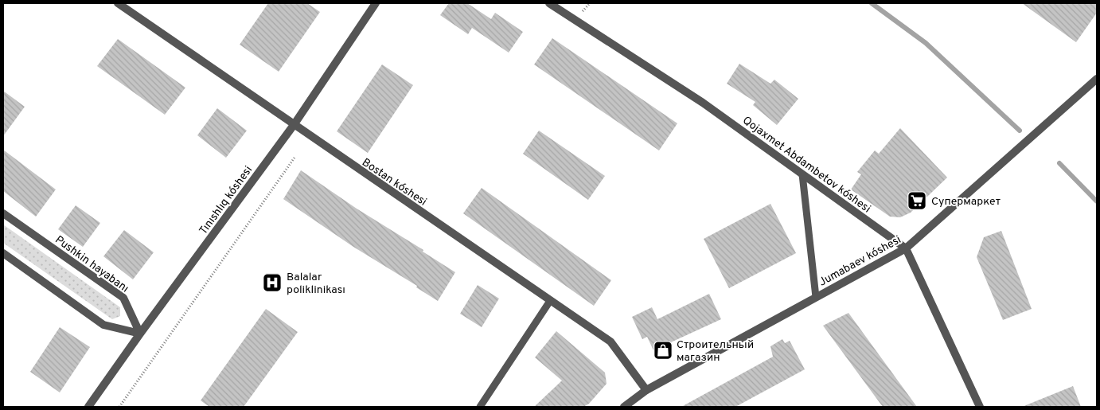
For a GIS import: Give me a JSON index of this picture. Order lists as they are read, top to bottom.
{
  "streets": {
    "street": [
      "Qojaxmet Abdambetov kóshesi",
      "Bostan kóshesi",
      "Tınıshlıq kóshesi",
      "Jumabaev kóshesi",
      "Pushkin hayabanı"
    ]
  },
  "crossings": [
    ["Qojaxmet Abdambetov kóshesi", "Jumabaev kóshesi"],
    ["Bostan kóshesi", "Tınıshlıq kóshesi"],
    ["Bostan kóshesi", "Jumabaev kóshesi"],
    ["Tınıshlıq kóshesi", "Pushkin hayabanı"]
  ],
  "places": {
    "supermarket": ["Супермаркет"],
    "hospital": ["Balalar poliklinikası"],
    "shop": ["Строительный магазин"]
  }
}
